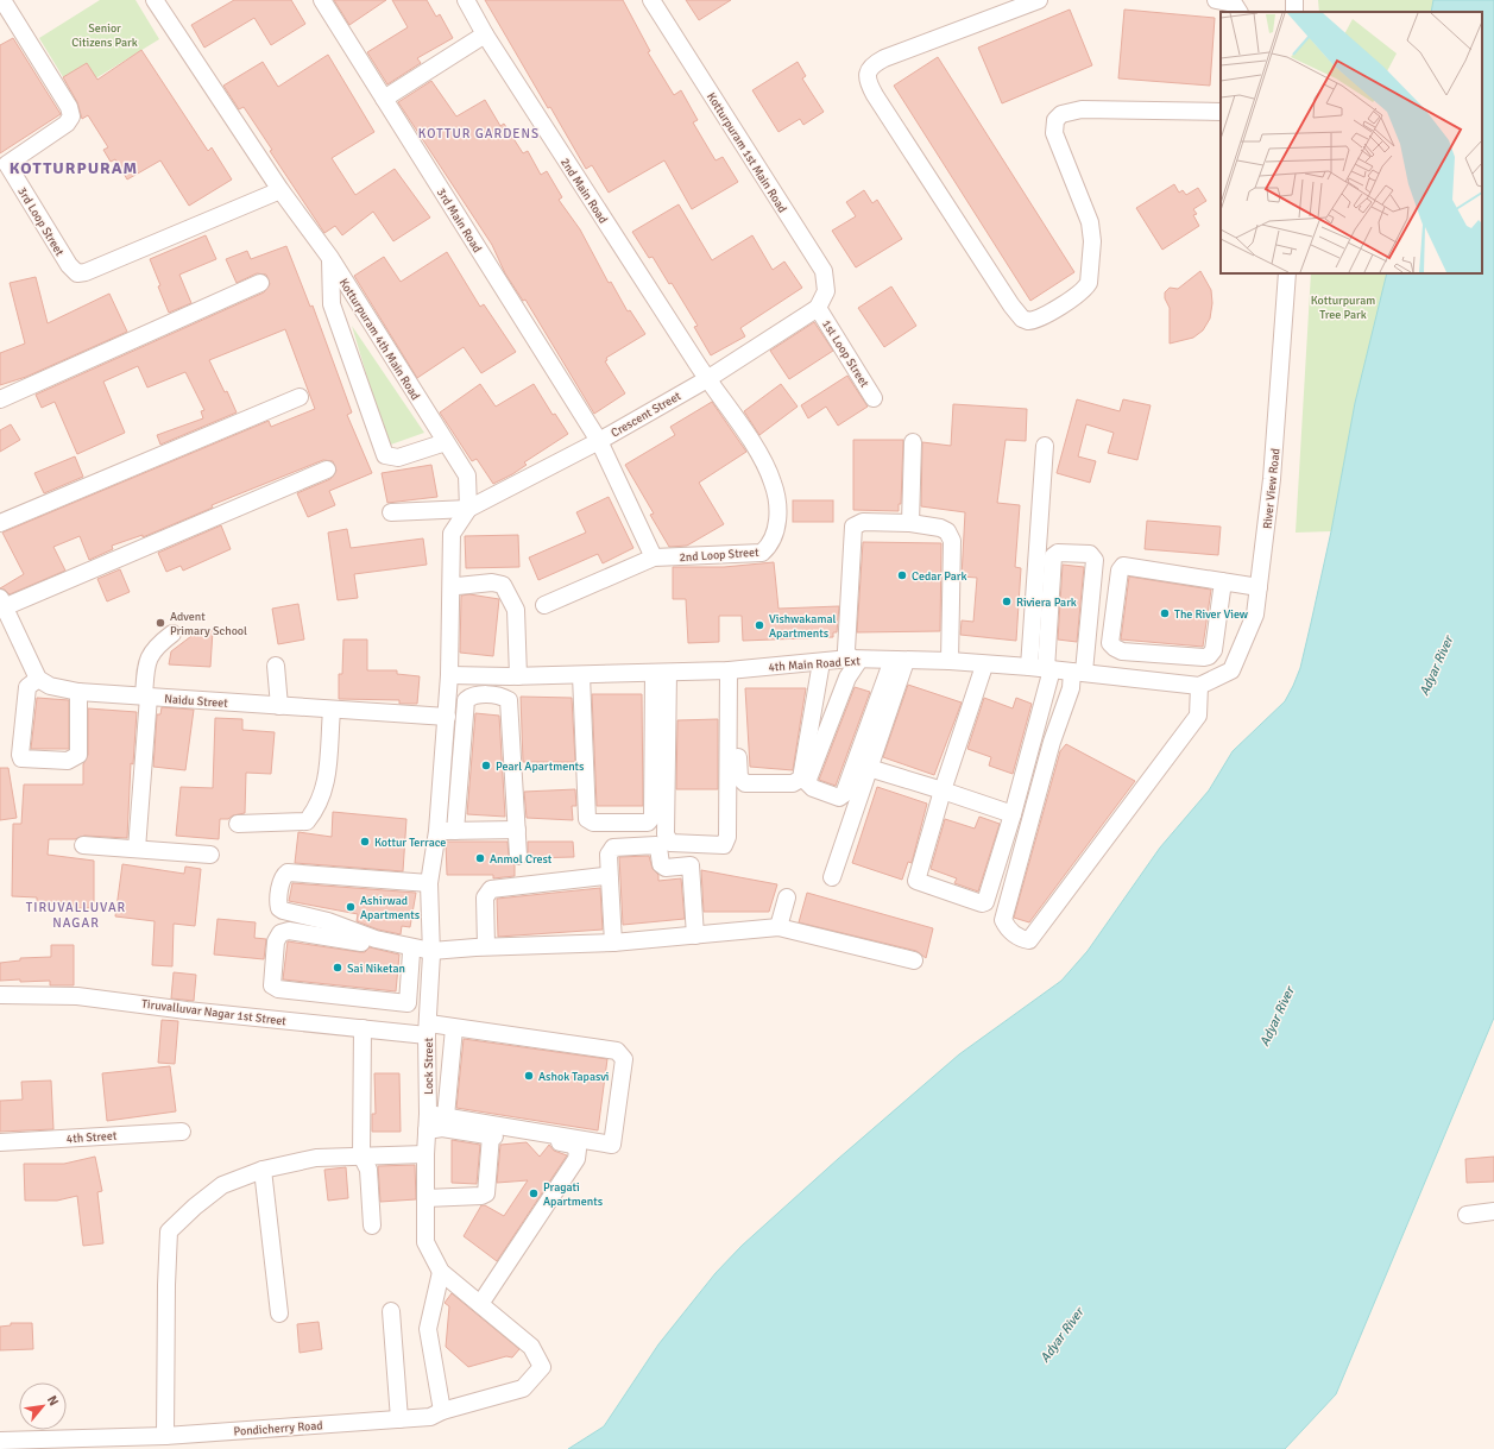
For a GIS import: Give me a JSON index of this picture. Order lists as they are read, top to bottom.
{
  "streets": {
    "street": [
      "Kotturpuram 1st Main Road",
      "2nd Main Road",
      "3rd Main Road",
      "3rd Loop Street",
      "Kotturpuram 4th Main Road",
      "1st Loop Street",
      "Crescent Street",
      "River View Road",
      "2nd Loop Street",
      "4th Main Road Ext",
      "Naidu Street",
      "Tiruvalluvar Nagar 1st Street",
      "Lock Street",
      "4th Street",
      "Pondicherry Road"
    ]
  },
  "crossings": [
    ["Kotturpuram 1st Main Road", "1st Loop Street"],
    ["Kotturpuram 1st Main Road", "Crescent Street"],
    ["2nd Main Road", "Crescent Street"],
    ["2nd Main Road", "2nd Loop Street"],
    ["3rd Main Road", "Crescent Street"],
    ["3rd Main Road", "2nd Loop Street"],
    ["3rd Loop Street", "Kotturpuram 4th Main Road"],
    ["Kotturpuram 4th Main Road", "Crescent Street"],
    ["1st Loop Street", "Crescent Street"],
    ["Crescent Street", "2nd Loop Street"],
    ["River View Road", "4th Main Road Ext"],
    ["Naidu Street", "Lock Street"],
    ["Tiruvalluvar Nagar 1st Street", "Lock Street"],
    ["Lock Street", "Pondicherry Road"]
  ],
  "districts": ["KOTTUR GARDENS", "KOTTURPURAM", "TIRUVALLUVAR NAGAR"],
  "water": ["Adyar River"],
  "parks": ["Senior Citizens Park", "Kotturpuram Tree Park"],
  "places": [
    "Cedar Park",
    "Riviera Park",
    "The River View",
    "Advent Primary School",
    "Vishwakamal Apartments",
    "Pearl Apartments",
    "Kottur Terrace",
    "Anmol Crest",
    "Ashirwad Apartments",
    "Sai Niketan",
    "Ashok Tapasvi",
    "Pragati Apartments"
  ],
  "north": "top right"
}
